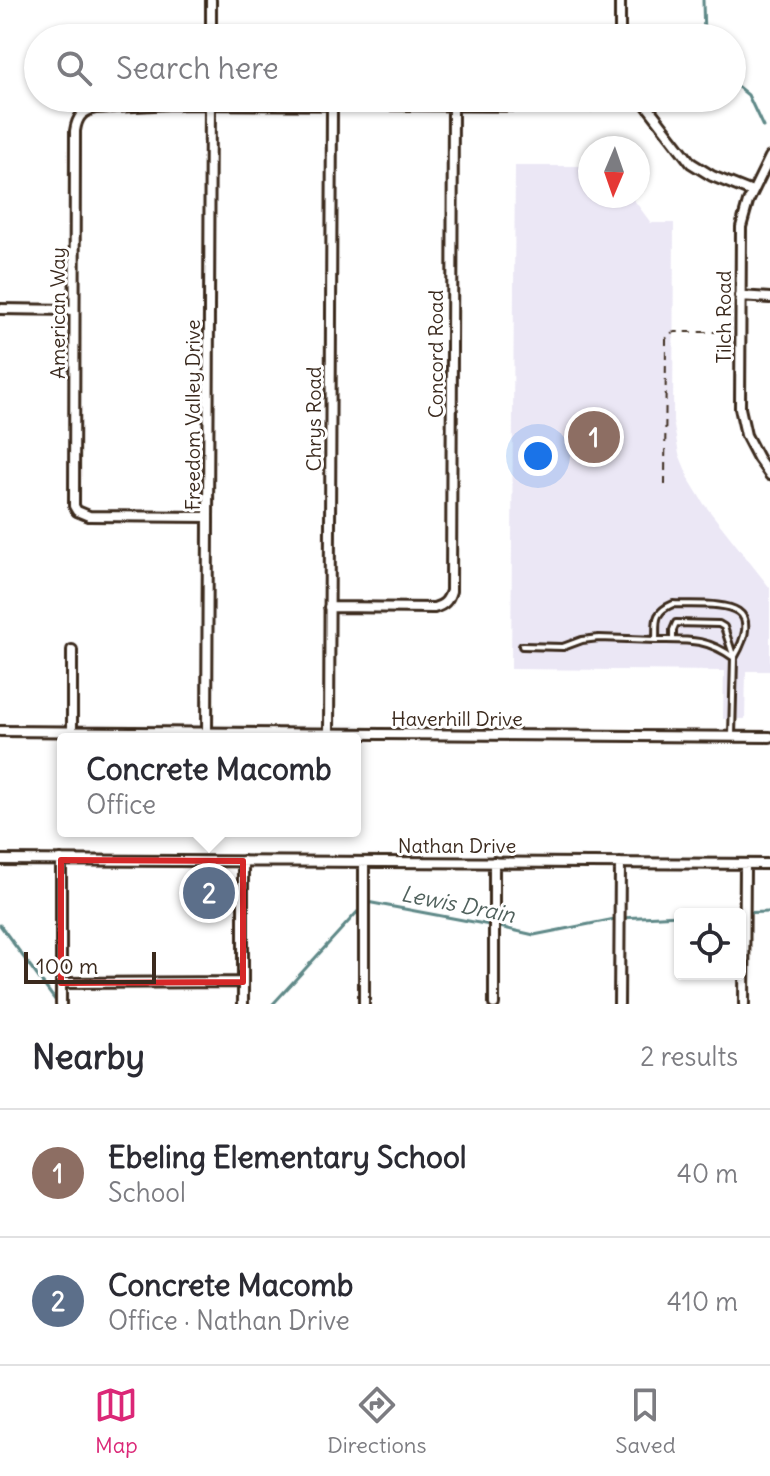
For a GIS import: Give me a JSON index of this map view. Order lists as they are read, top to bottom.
{
  "streets": {
    "street": [
      "American Way",
      "Tilch Road",
      "Concord Road",
      "Freedom Valley Drive",
      "Chrys Road",
      "Haverhill Drive",
      "Nathan Drive"
    ]
  },
  "crossings": [
    ["American Way", "Freedom Valley Drive"],
    ["Concord Road", "Chrys Road"],
    ["Freedom Valley Drive", "Haverhill Drive"]
  ],
  "water": ["Lewis Drain"],
  "scale_bar": "100 m",
  "north": "bottom",
  "page": {
    "search": "Search here",
    "pins": ["1", "2"],
    "popup": ["Concrete Macomb", "Office"],
    "scale": "100 m",
    "heading": ["Nearby", "2 results"],
    "list": [
      {
        "mark": "1",
        "name": "Ebeling Elementary School",
        "note": "School",
        "value": "40 m"
      },
      {
        "mark": "2",
        "name": "Concrete Macomb",
        "note": "Office · Nathan Drive",
        "value": "410 m"
      }
    ],
    "nav": ["Map", "Directions", "Saved"]
  }
}
